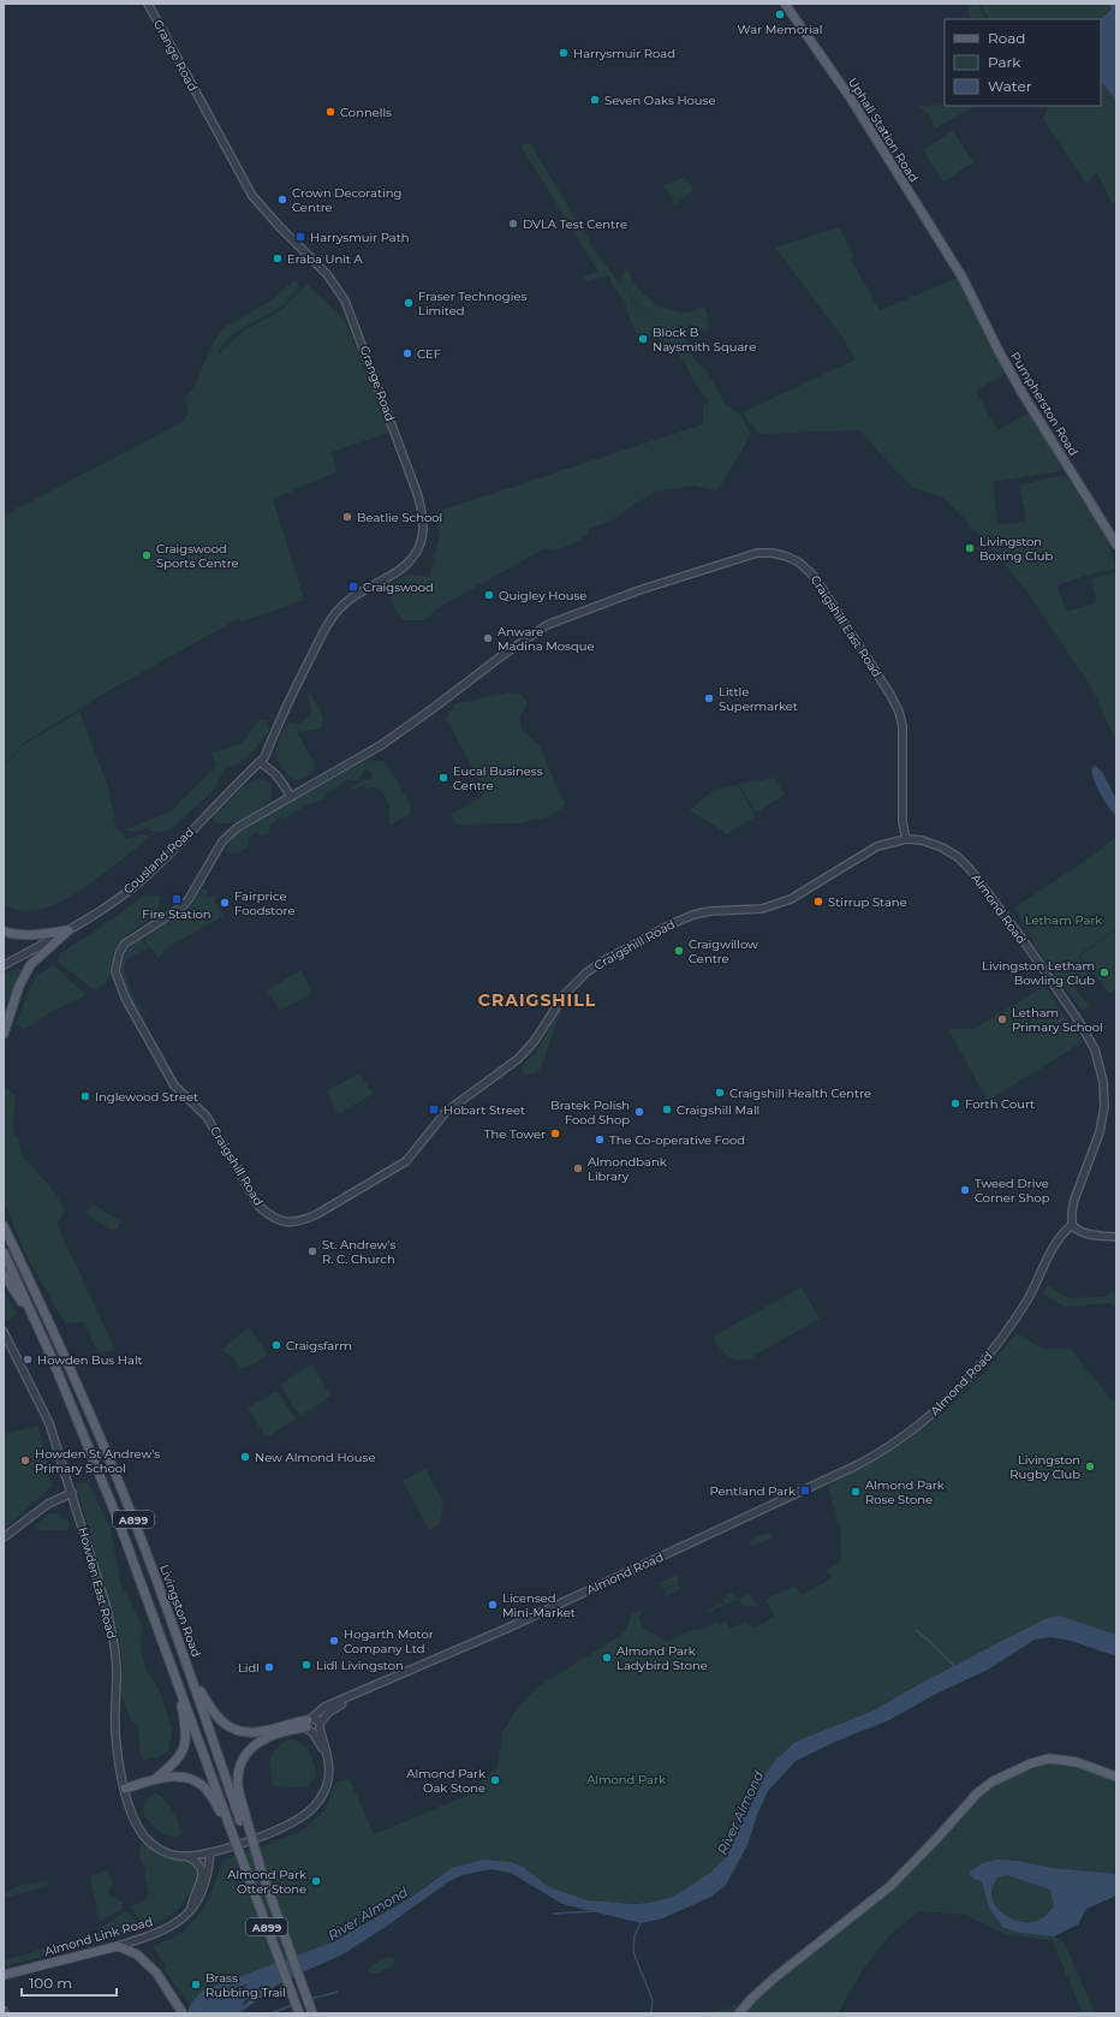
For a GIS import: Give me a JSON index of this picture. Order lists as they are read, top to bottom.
{
  "streets": {
    "main road": [
      "Uphall Station Road",
      "Pumpherston Road",
      "A899",
      "Livingston Road",
      "Almond Link Road"
    ],
    "street": [
      "Grange Road",
      "Craigshill East Road",
      "Cousland Road",
      "Almond Road",
      "Craigshill Road",
      "Howden East Road"
    ]
  },
  "crossings": [
    ["Grange Road", "Cousland Road"],
    ["Uphall Station Road", "Pumpherston Road"],
    ["Craigshill East Road", "Almond Road"],
    ["Craigshill East Road", "Craigshill Road"],
    ["Almond Road", "Craigshill Road"]
  ],
  "districts": ["CRAIGSHILL"],
  "water": ["River Almond"],
  "parks": ["Letham Park", "Almond Park"],
  "places": {
    "other": [
      "War Memorial",
      "Harrysmuir Road",
      "Seven Oaks House",
      "Connells",
      "Crown Decorating Centre",
      "DVLA Test Centre",
      "Eraba Unit A",
      "Fraser Technogies Limited",
      "Block B Naysmith Square",
      "CEF",
      "Beatlie School",
      "Livingston Boxing Club",
      "Craigswood Sports Centre",
      "Quigley House",
      "Anware Madina Mosque",
      "Little Supermarket",
      "Eucal Business Centre",
      "Stirrup Stane",
      "Fairprice Foodstore",
      "Craigwillow Centre",
      "Livingston Letham Bowling Club",
      "Letham Primary School",
      "Craigshill Health Centre",
      "Inglewood Street",
      "Forth Court",
      "Craigshill Mall",
      "Bratek Polish Food Shop",
      "The Tower",
      "The Co-operative Food",
      "Almondbank Library",
      "Tweed Drive Corner Shop",
      "St. Andrew's R. C. Church",
      "Craigsfarm",
      "Howden Bus Halt",
      "New Almond House",
      "Howden St Andrew's Primary School",
      "Livingston Rugby Club",
      "Almond Park Rose Stone",
      "Licensed Mini-Market",
      "Hogarth Motor Company Ltd",
      "Almond Park Ladybird Stone",
      "Lidl Livingston",
      "Lidl",
      "Almond Park Oak Stone",
      "Almond Park Otter Stone",
      "Brass Rubbing Trail"
    ],
    "transit": [
      "Harrysmuir Path",
      "Craigswood",
      "Fire Station",
      "Hobart Street",
      "Pentland Park"
    ]
  },
  "legend": ["Road", "Park", "Water"],
  "scale_bar": "100 m"
}
